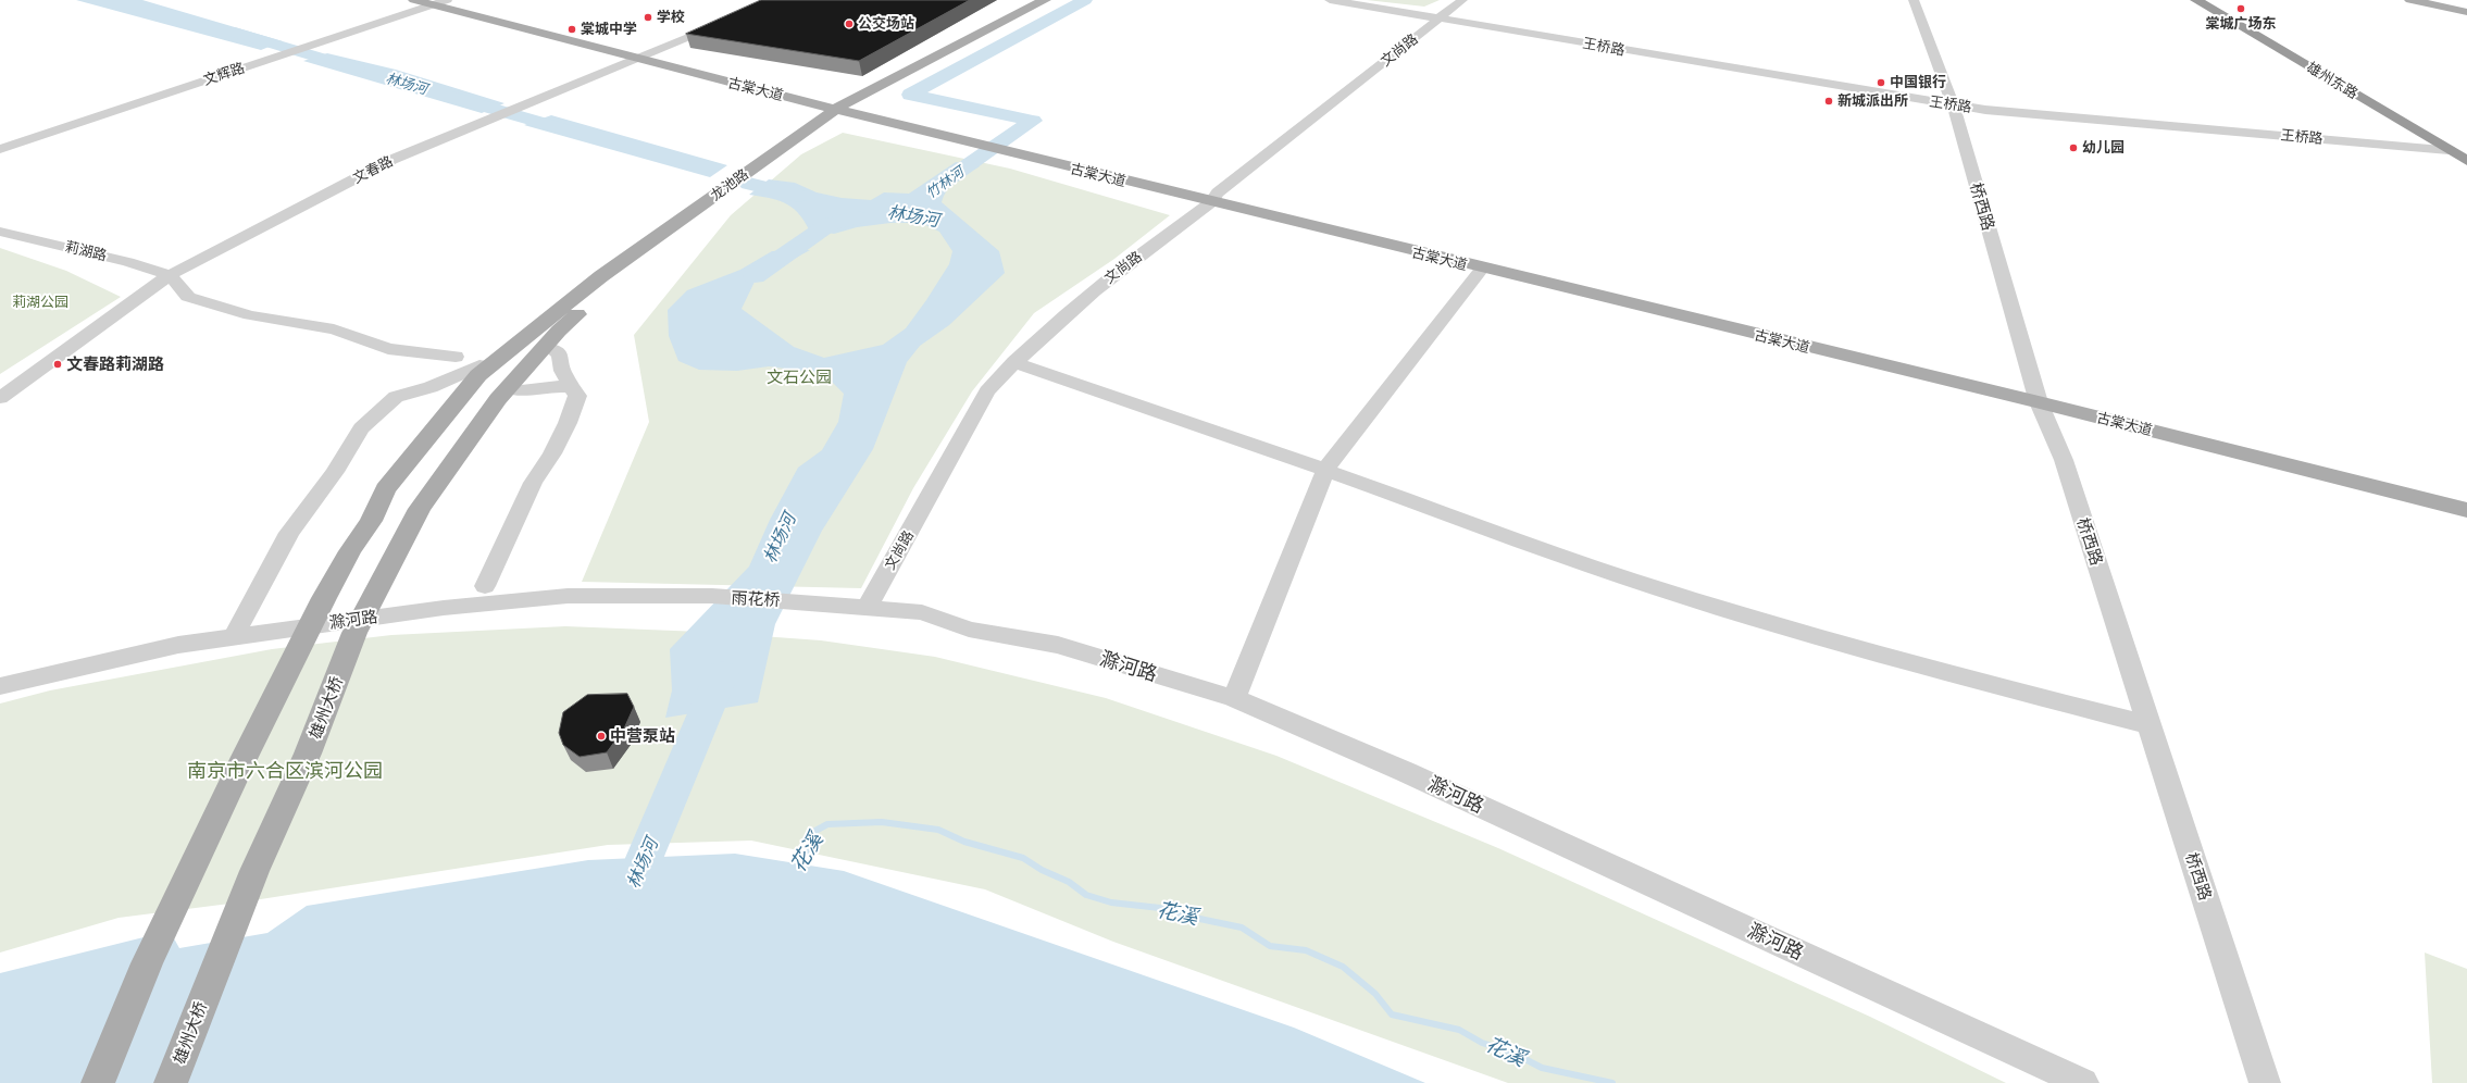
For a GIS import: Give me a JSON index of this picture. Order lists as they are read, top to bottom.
{
  "streets": {
    "highway": ["雄州东路"],
    "main road": ["古棠大道", "龙池路", "雄州大桥"],
    "street": [
      "王桥路",
      "文尚路",
      "文辉路",
      "文春路",
      "桥西路",
      "莉湖路",
      "雨花桥",
      "滁河路"
    ]
  },
  "crossings": [
    ["王桥路", "文尚路"],
    ["王桥路", "雄州东路"],
    ["王桥路", "桥西路"],
    ["文尚路", "古棠大道"],
    ["文尚路", "滁河路"],
    ["文辉路", "古棠大道"],
    ["古棠大道", "文春路"],
    ["古棠大道", "龙池路"],
    ["古棠大道", "桥西路"],
    ["文春路", "莉湖路"],
    ["龙池路", "雄州大桥"],
    ["雨花桥", "滁河路"]
  ],
  "water": ["林场河", "竹林河", "花溪"],
  "parks": ["莉湖公园", "文石公园", "南京市六合区滨河公园"],
  "places": [
    "棠城广场东",
    "学校",
    "公交场站",
    "棠城中学",
    "中国银行",
    "新城派出所",
    "幼儿园",
    "文春路莉湖路",
    "中营泵站"
  ]
}
